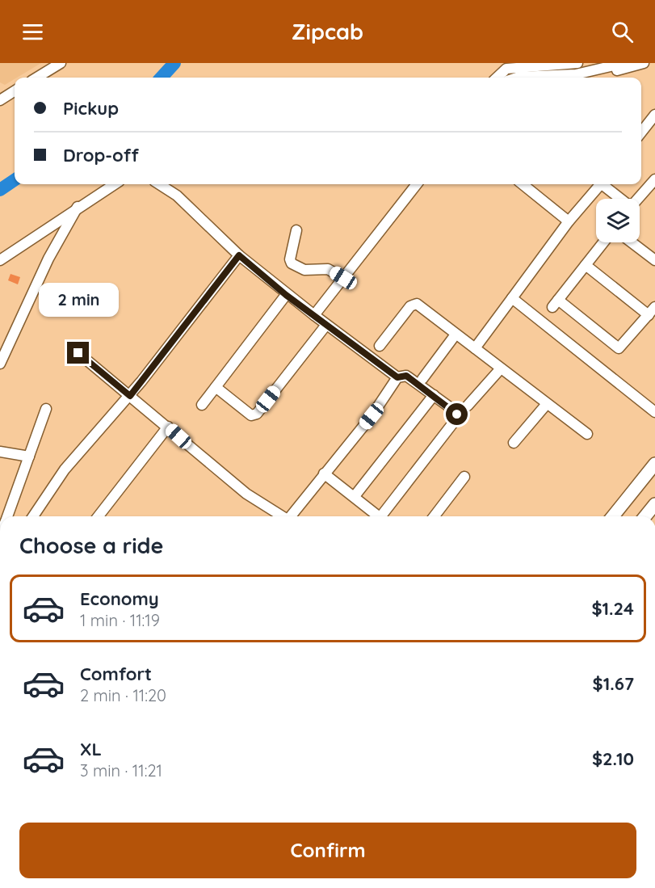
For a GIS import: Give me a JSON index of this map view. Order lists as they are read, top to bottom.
{
  "page": {
    "header": "Zipcab",
    "banner": ["Pickup", "Drop-off"],
    "bubble": "2 min",
    "heading": "Choose a ride",
    "list": [
      {
        "name": "Economy",
        "note": "1 min · 11:19",
        "value": "$1.24"
      },
      {
        "name": "Comfort",
        "note": "2 min · 11:20",
        "value": "$1.67"
      },
      {
        "name": "XL",
        "note": "3 min · 11:21",
        "value": "$2.10"
      }
    ],
    "buttons": "Confirm"
  }
}
